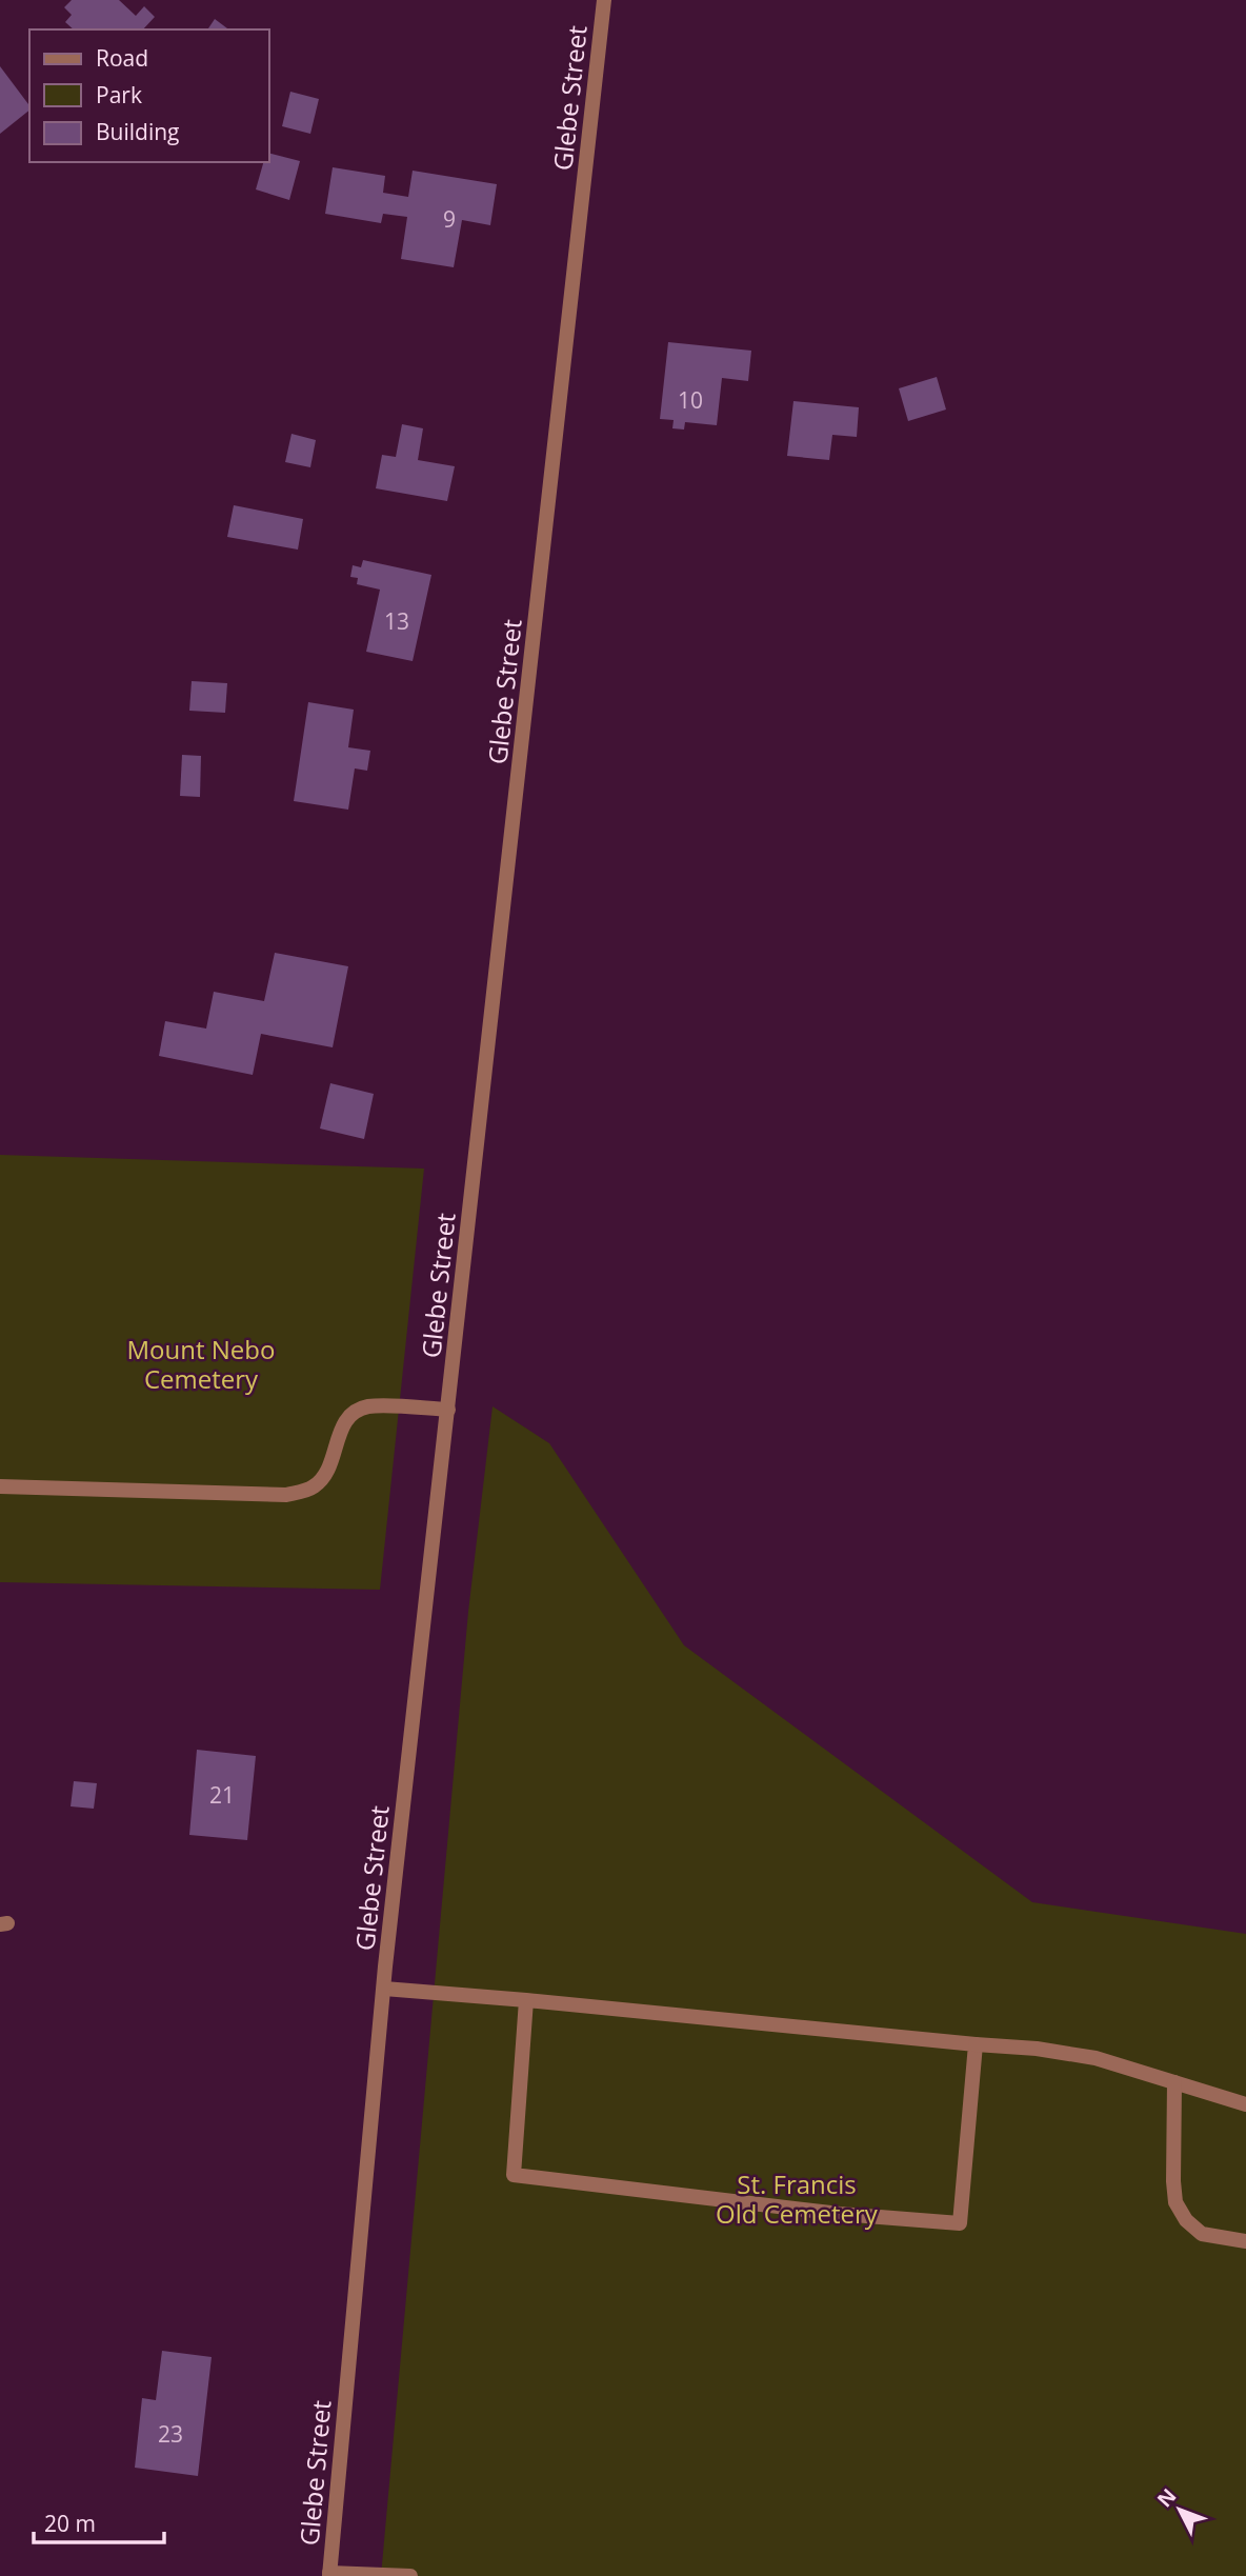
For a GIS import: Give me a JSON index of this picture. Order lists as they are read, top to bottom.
{
  "streets": {
    "street": ["Glebe Street"]
  },
  "parks": ["Mount Nebo Cemetery", "St. Francis Old Cemetery"],
  "house_numbers": [
    "9",
    "10",
    "13",
    "21",
    "23"
  ],
  "legend": ["Road", "Park", "Building"],
  "scale_bar": "20 m",
  "north": "top left"
}
